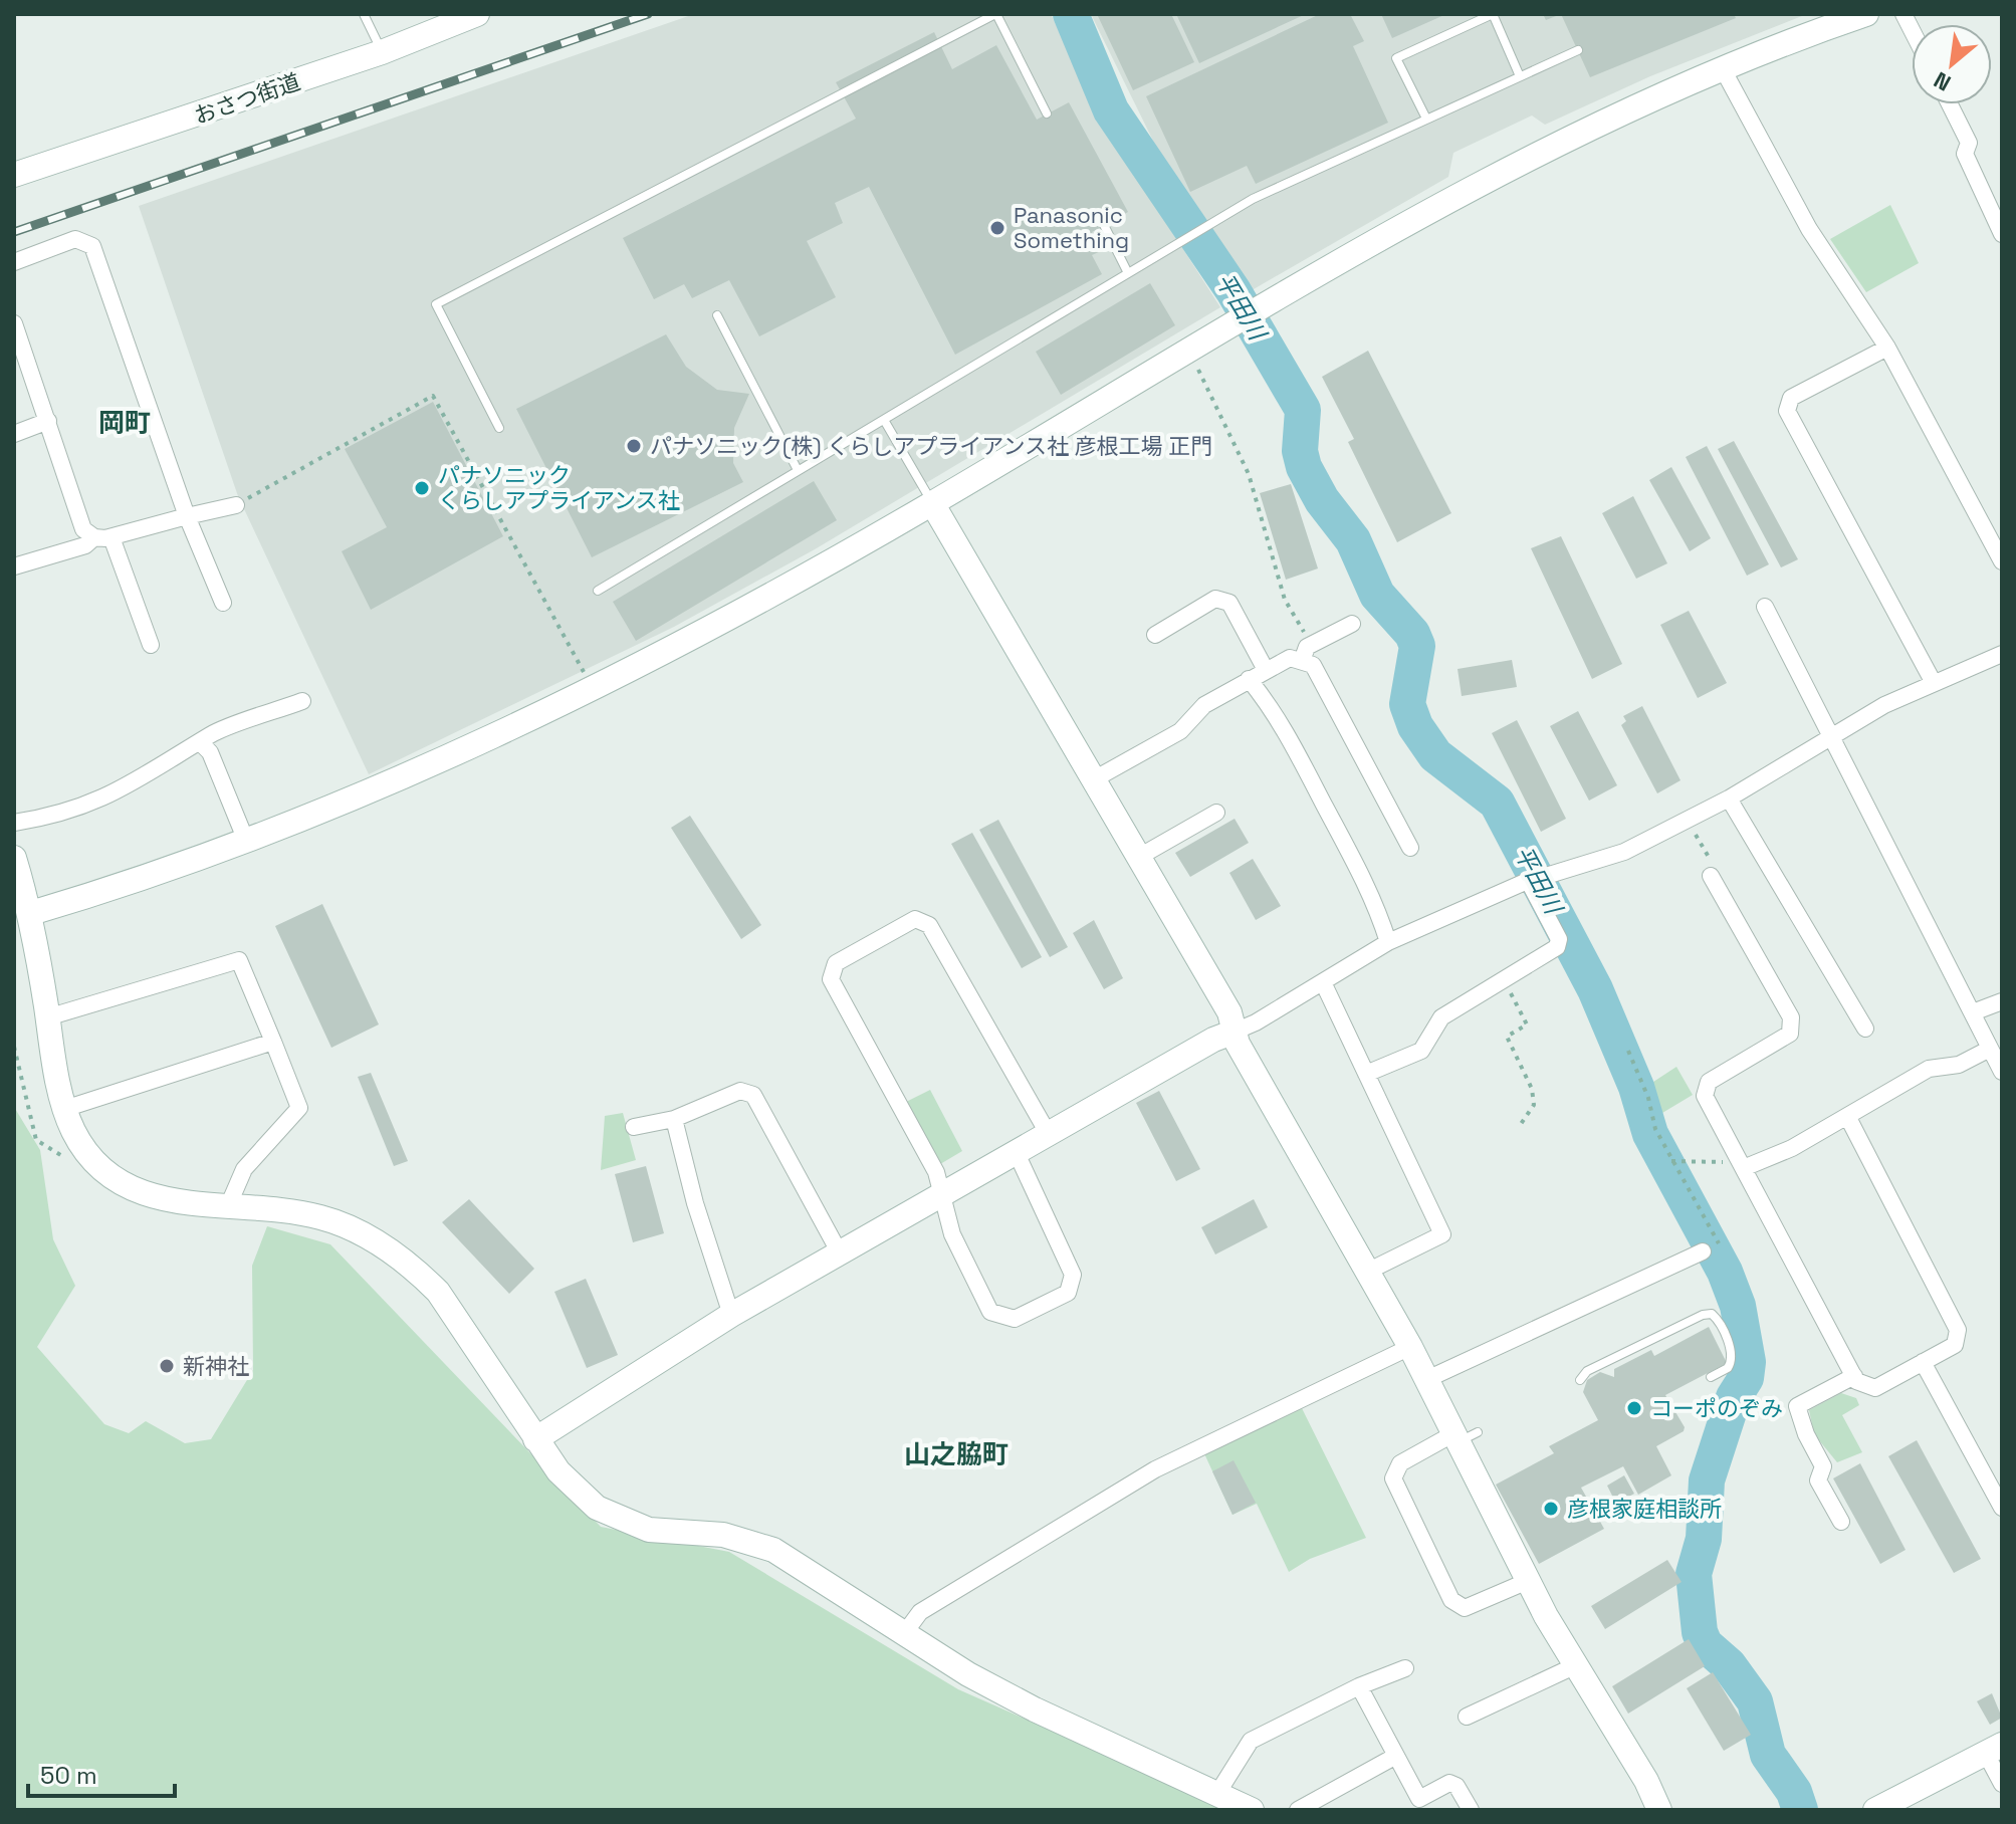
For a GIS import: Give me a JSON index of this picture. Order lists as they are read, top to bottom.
{
  "streets": {
    "street": ["おさつ街道"]
  },
  "districts": ["岡町", "山之脇町"],
  "water": ["平田川"],
  "places": [
    "Panasonic Something",
    "パナソニック(株) くらしアプライアンス社 彦根工場 正門",
    "パナソニック くらしアプライアンス社",
    "新神社",
    "コーポのぞみ",
    "彦根家庭相談所"
  ],
  "scale_bar": "50 m",
  "north": "bottom left"
}
